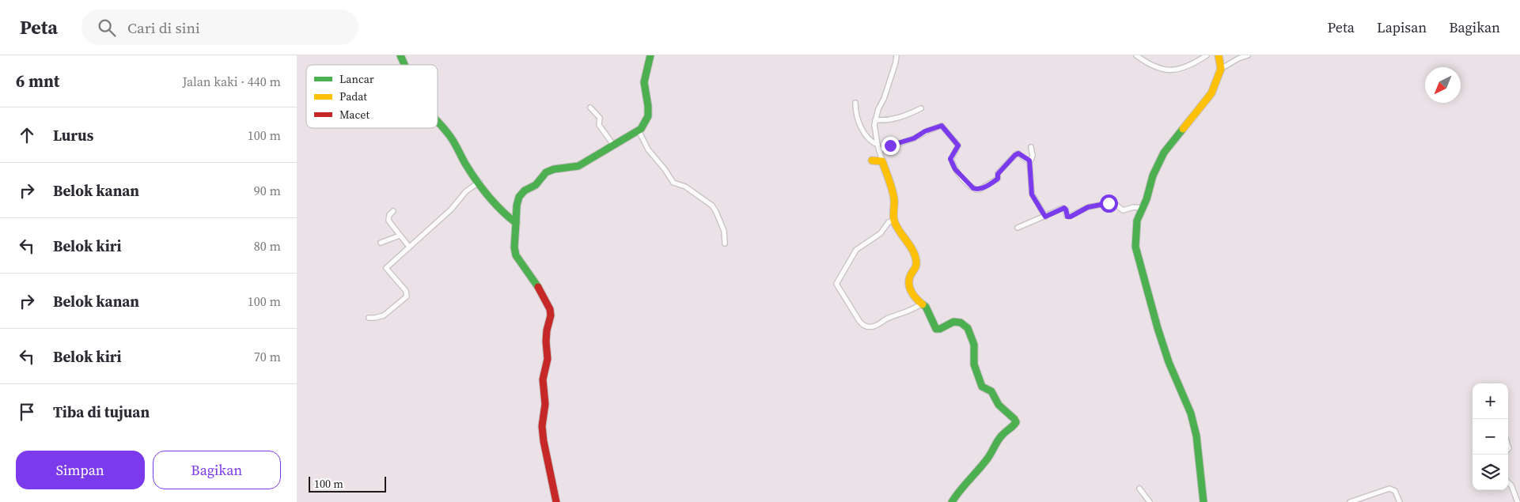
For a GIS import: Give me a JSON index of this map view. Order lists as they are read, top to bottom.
{
  "legend": ["Lancar", "Padat", "Macet"],
  "scale_bar": "100 m",
  "north": "bottom left",
  "page": {
    "header": "Peta",
    "search": "Cari di sini",
    "nav": ["Peta", "Lapisan", "Bagikan"],
    "heading": ["6 mnt", "Jalan kaki · 440 m"],
    "list": [
      ["Lurus", "100 m"],
      ["Belok kanan", "90 m"],
      ["Belok kiri", "80 m"],
      ["Belok kanan", "100 m"],
      ["Belok kiri", "70 m"],
      "Tiba di tujuan"
    ],
    "map_buttons": ["+", "−"],
    "buttons": ["Simpan", "Bagikan"],
    "scale": "100 m"
  }
}
